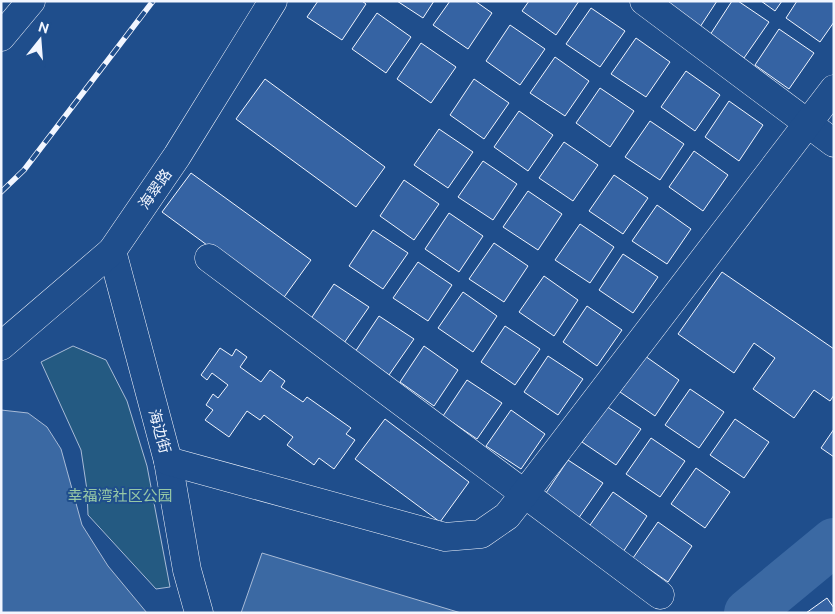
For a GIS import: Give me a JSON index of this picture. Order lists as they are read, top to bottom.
{
  "streets": {
    "street": ["海翠路", "海边街"]
  },
  "crossings": [
    ["海翠路", "海边街"]
  ],
  "parks": ["幸福湾社区公园"],
  "north": "top"
}
